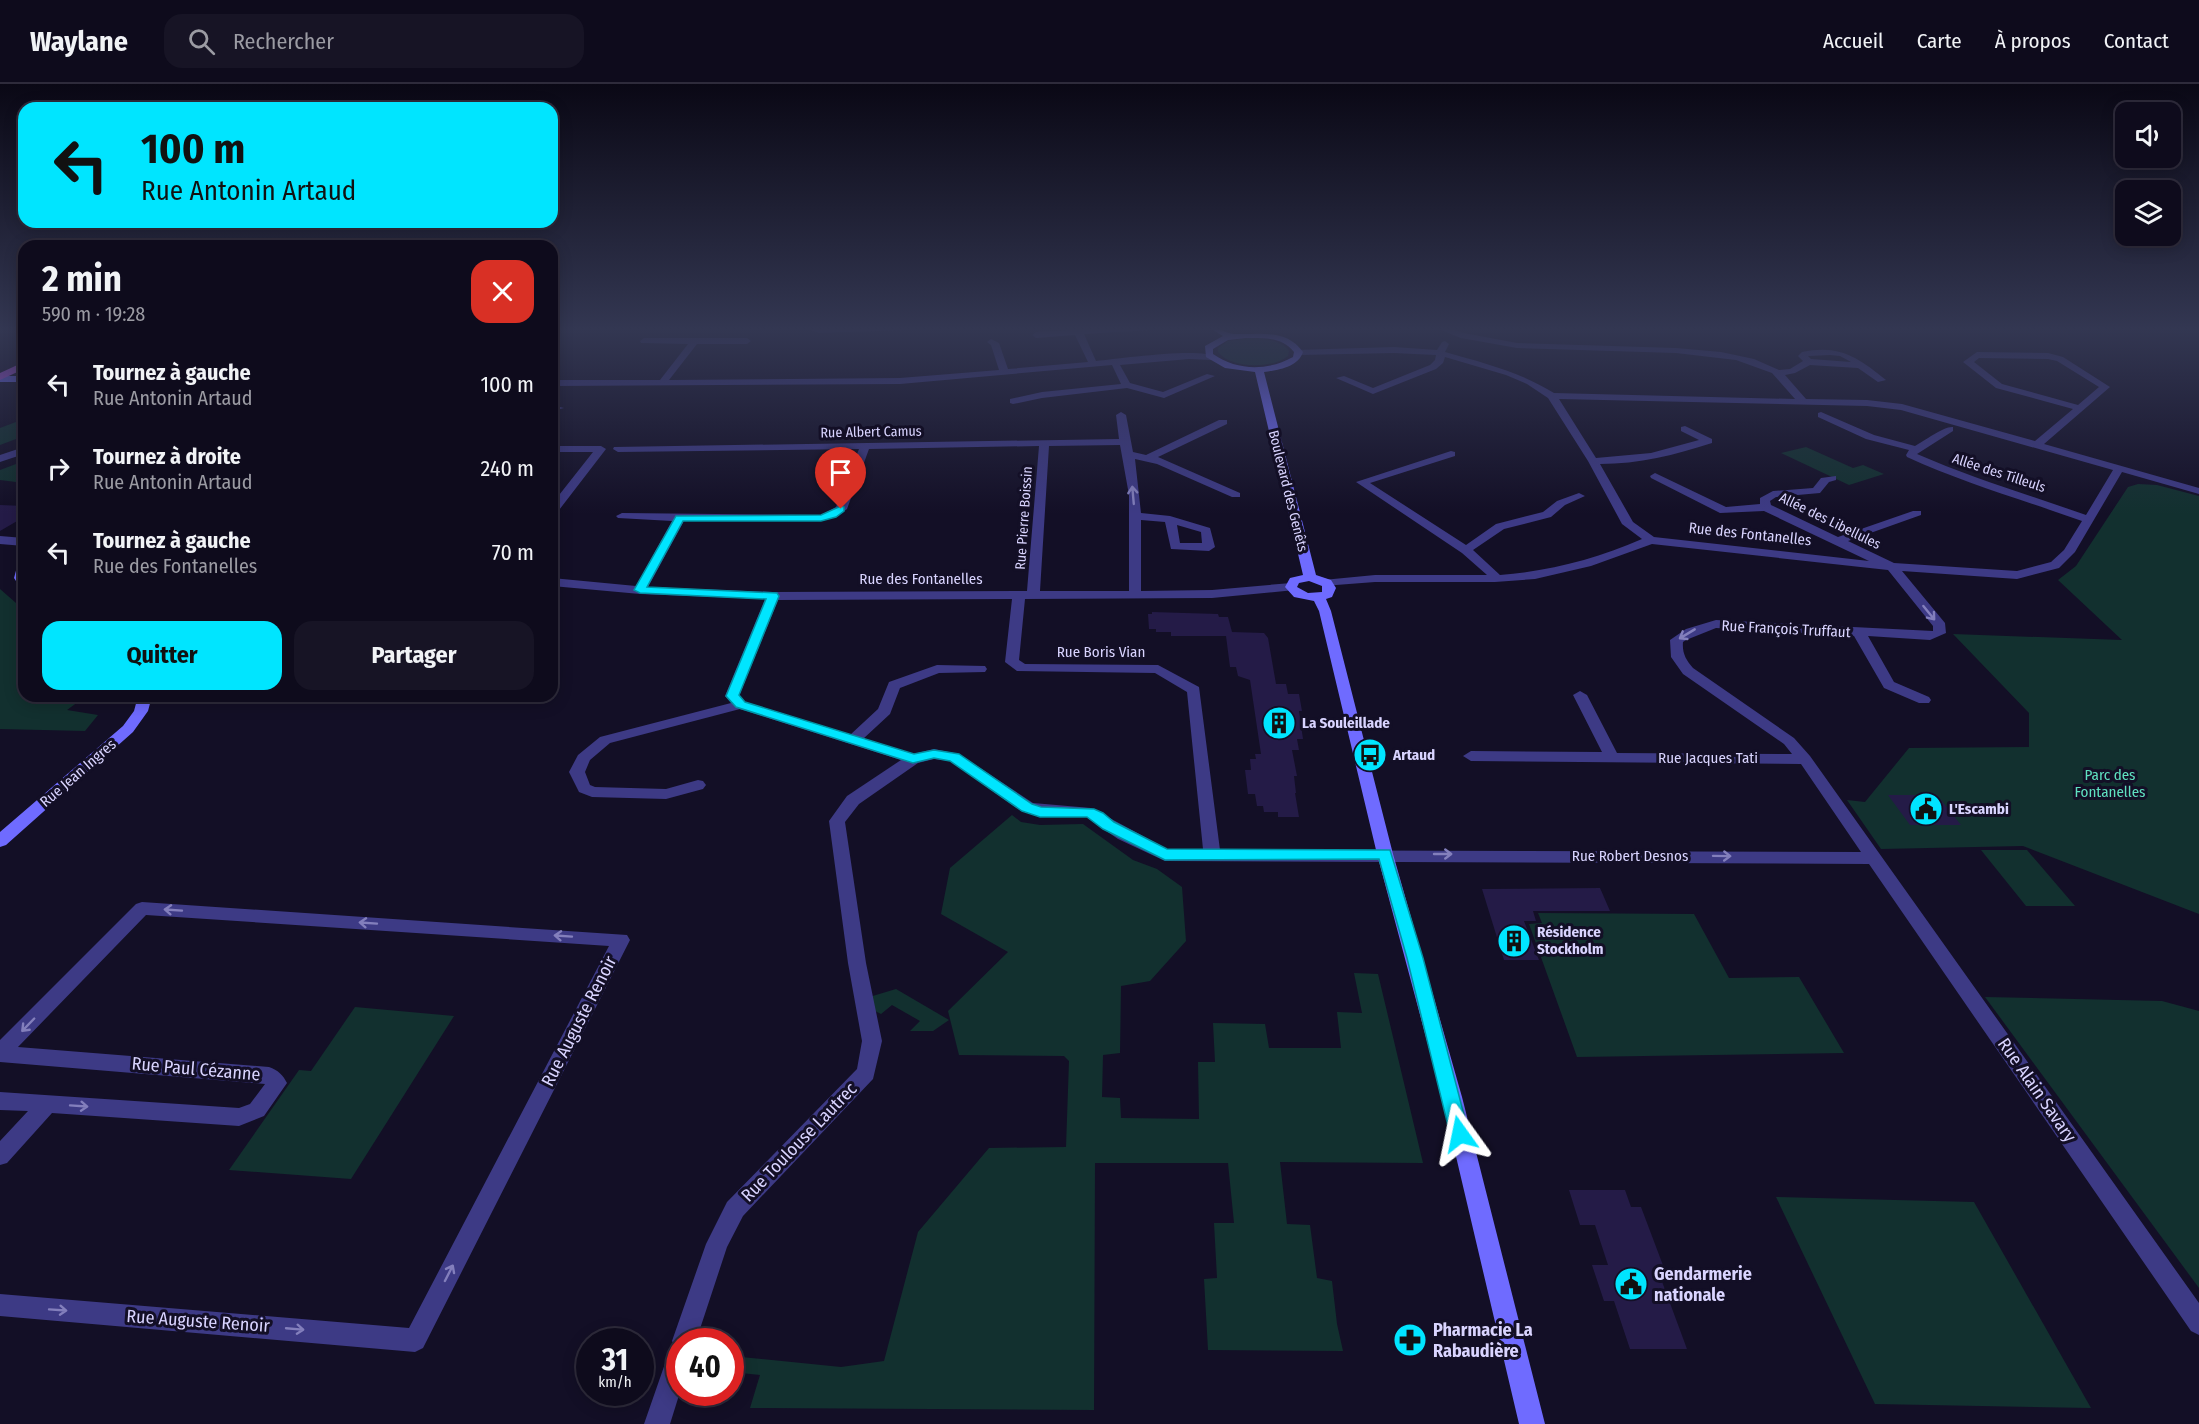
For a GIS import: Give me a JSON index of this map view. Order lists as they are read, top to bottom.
{
  "streets": {
    "street": [
      "Rue Albert Camus",
      "Allée des Tilleuls",
      "Boulevard des Genêts",
      "Rue Pierre Boissin",
      "Allée des Libellules",
      "Rue des Fontanelles",
      "Rue François Truffaut",
      "Rue Boris Vian",
      "Rue Jacques Tati",
      "Rue Jean Ingres",
      "Rue Robert Desnos",
      "Rue Auguste Renoir",
      "Rue Paul Cézanne",
      "Rue Alain Savary",
      "Rue Toulouse Lautrec"
    ]
  },
  "crossings": [
    ["Rue Albert Camus", "Rue Pierre Boissin"],
    ["Allée des Tilleuls", "Rue des Fontanelles"],
    ["Rue Pierre Boissin", "Rue des Fontanelles"],
    ["Rue Pierre Boissin", "Rue Boris Vian"],
    ["Allée des Libellules", "Rue des Fontanelles"],
    ["Allée des Libellules", "Rue François Truffaut"],
    ["Rue des Fontanelles", "Rue François Truffaut"],
    ["Rue des Fontanelles", "Rue Boris Vian"],
    ["Rue François Truffaut", "Rue Jacques Tati"],
    ["Rue François Truffaut", "Rue Robert Desnos"],
    ["Rue François Truffaut", "Rue Alain Savary"],
    ["Rue Boris Vian", "Rue Robert Desnos"],
    ["Rue Robert Desnos", "Rue Alain Savary"],
    ["Rue Robert Desnos", "Rue Toulouse Lautrec"],
    ["Rue Auguste Renoir", "Rue Paul Cézanne"]
  ],
  "one_way": ["Rue Robert Desnos"],
  "parks": ["Parc des Fontanelles"],
  "places": {
    "building": ["La Souleillade", "Résidence Stockholm"],
    "bus stop": ["Artaud"],
    "public building": ["L'Escambi", "Gendarmerie nationale"],
    "pharmacy": ["Pharmacie La Rabaudière"]
  },
  "page": {
    "header": "Waylane",
    "search": "Rechercher",
    "nav": [
      "Accueil",
      "Carte",
      "À propos",
      "Contact"
    ],
    "turn": ["100 m", "Rue Antonin Artaud"],
    "heading": ["2 min", "590 m · 19:28"],
    "list": [
      {
        "name": "Tournez à gauche",
        "note": "Rue Antonin Artaud",
        "value": "100 m"
      },
      {
        "name": "Tournez à droite",
        "note": "Rue Antonin Artaud",
        "value": "240 m"
      },
      {
        "name": "Tournez à gauche",
        "note": "Rue des Fontanelles",
        "value": "70 m"
      }
    ],
    "buttons": ["Quitter", "Partager"],
    "speed": "31 km/h",
    "limit": "40"
  }
}
